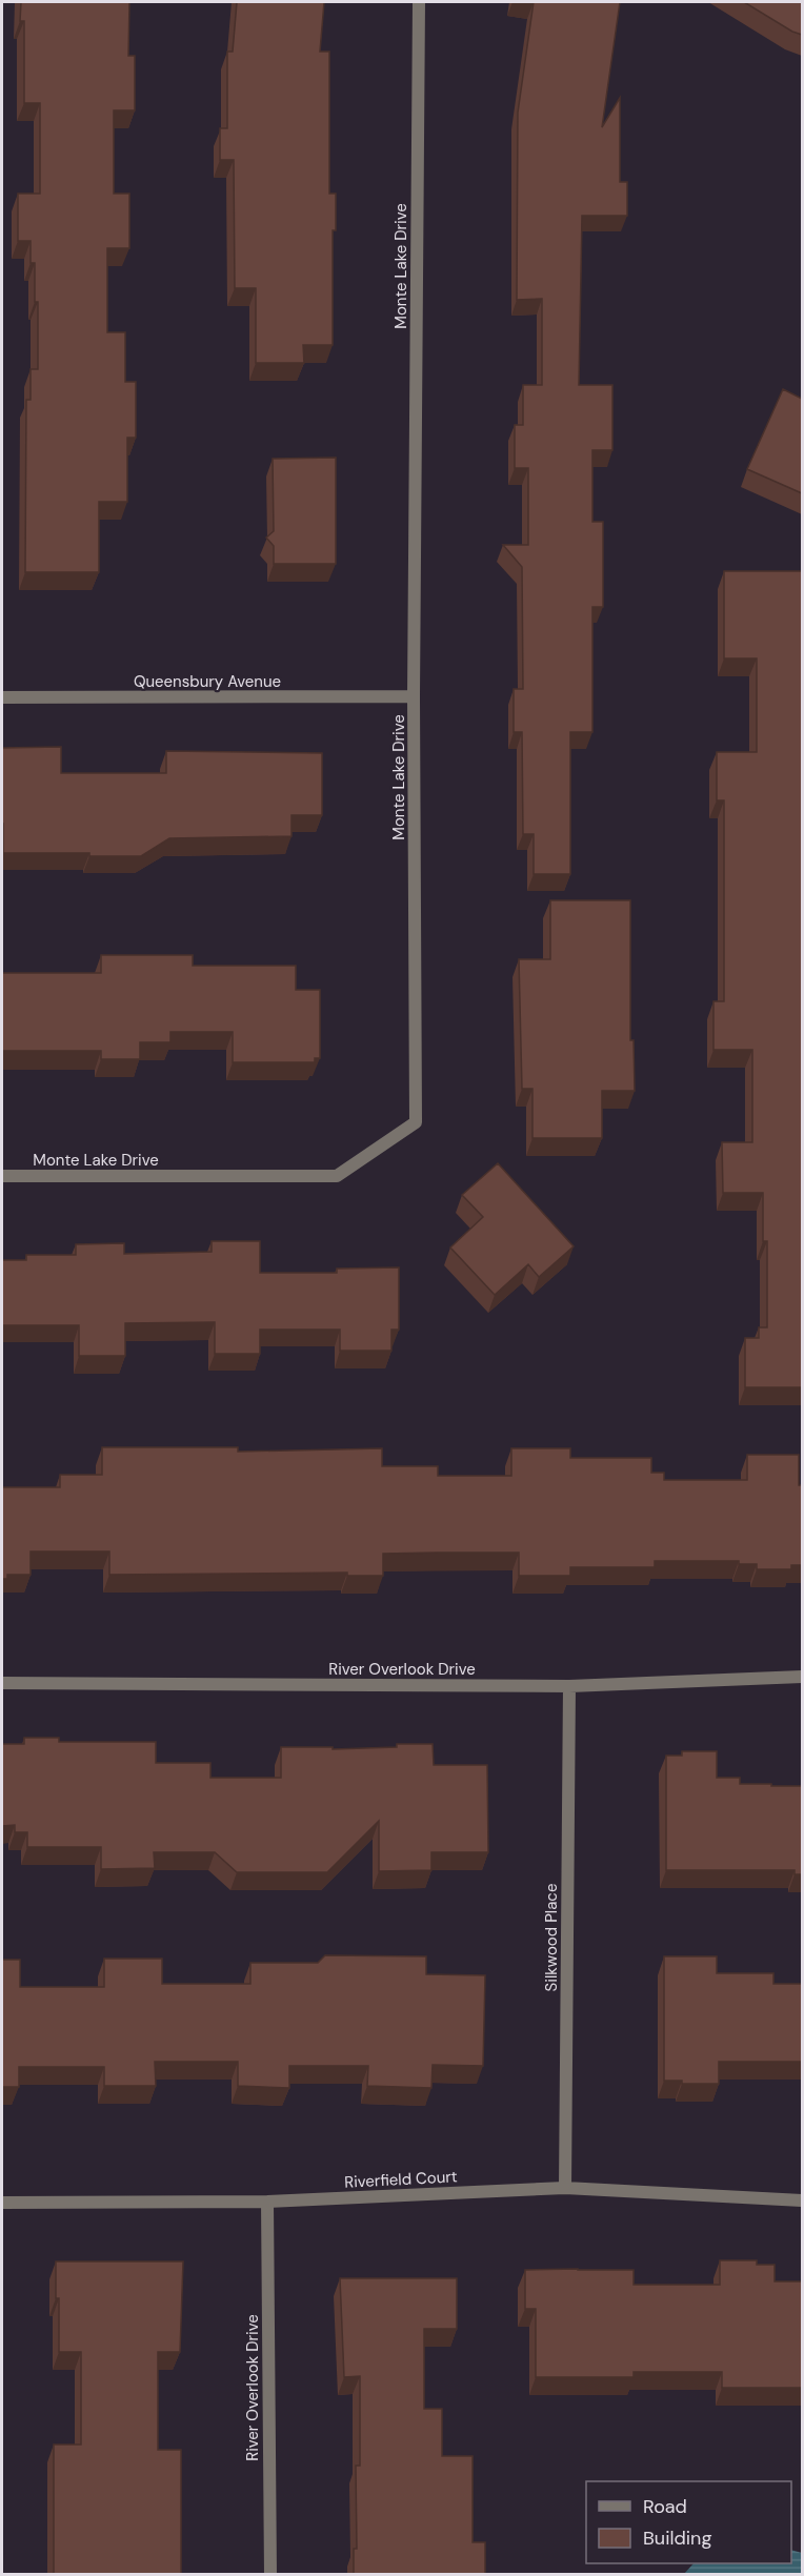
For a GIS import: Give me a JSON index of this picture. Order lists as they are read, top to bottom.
{
  "streets": {
    "street": [
      "Monte Lake Drive",
      "Queensbury Avenue",
      "River Overlook Drive",
      "Silkwood Place",
      "Riverfield Court"
    ]
  },
  "crossings": [
    ["Monte Lake Drive", "Queensbury Avenue"],
    ["River Overlook Drive", "Silkwood Place"],
    ["River Overlook Drive", "Riverfield Court"],
    ["Silkwood Place", "Riverfield Court"]
  ],
  "legend": ["Road", "Building"]
}
